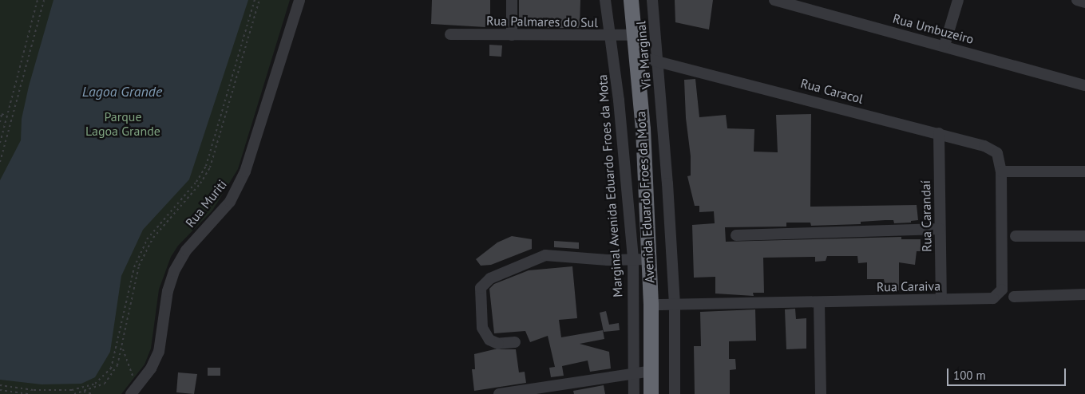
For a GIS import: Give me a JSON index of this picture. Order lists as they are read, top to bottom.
{
  "streets": {
    "highway": ["Avenida Eduardo Froes da Mota"],
    "street": [
      "Rua Palmares do Sul",
      "Rua Umbuzeiro",
      "Via Marginal",
      "Rua Caracol",
      "Marginal Avenida Eduardo Froes da Mota",
      "Rua Muriti",
      "Rua Carandaí",
      "Rua Caraiva"
    ]
  },
  "crossings": [
    ["Rua Palmares do Sul", "Marginal Avenida Eduardo Froes da Mota"],
    ["Rua Palmares do Sul", "Avenida Eduardo Froes da Mota"],
    ["Via Marginal", "Rua Caracol"],
    ["Via Marginal", "Rua Caraiva"],
    ["Rua Caracol", "Avenida Eduardo Froes da Mota"],
    ["Rua Caracol", "Rua Carandaí"],
    ["Rua Caracol", "Rua Caraiva"],
    ["Avenida Eduardo Froes da Mota", "Rua Caraiva"],
    ["Rua Carandaí", "Rua Caraiva"]
  ],
  "water": ["Lagoa Grande"],
  "parks": ["Parque Lagoa Grande"],
  "scale_bar": "100 m"
}
